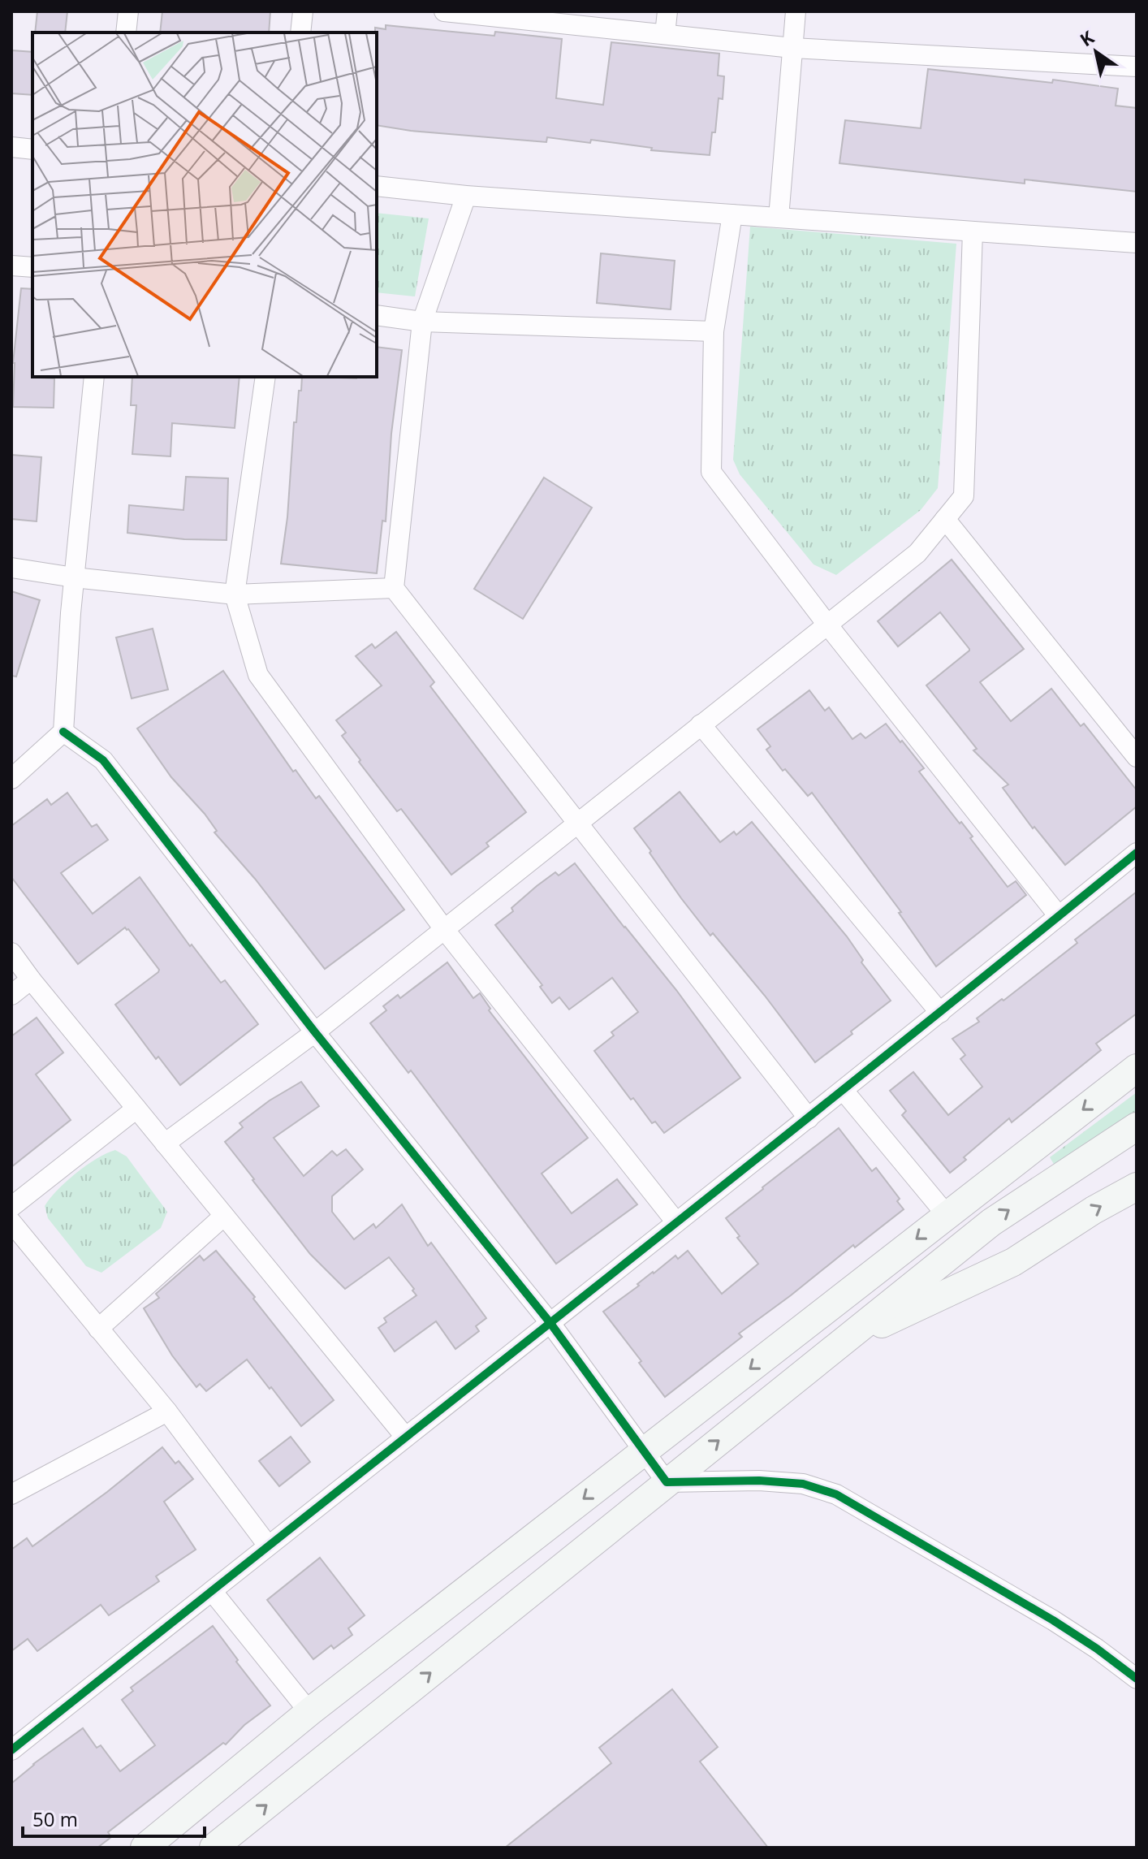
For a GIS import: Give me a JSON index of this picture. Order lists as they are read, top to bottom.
{
  "scale_bar": "50 m",
  "north": "top left"
}
